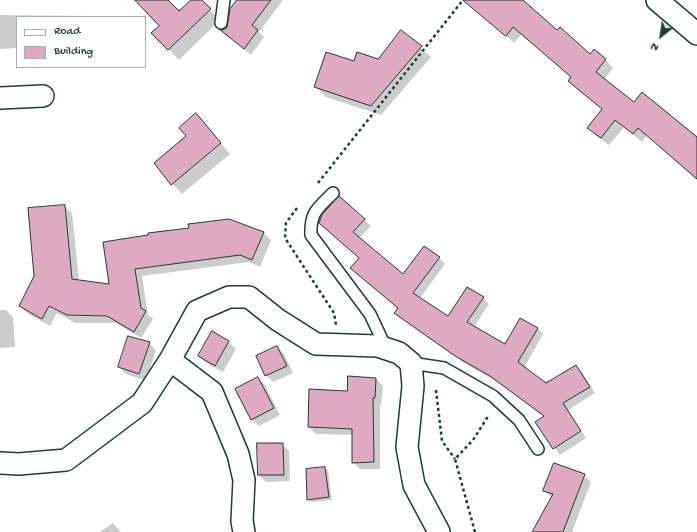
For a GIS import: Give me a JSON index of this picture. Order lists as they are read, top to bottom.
{
  "legend": ["Road", "Building"],
  "north": "bottom left"
}
